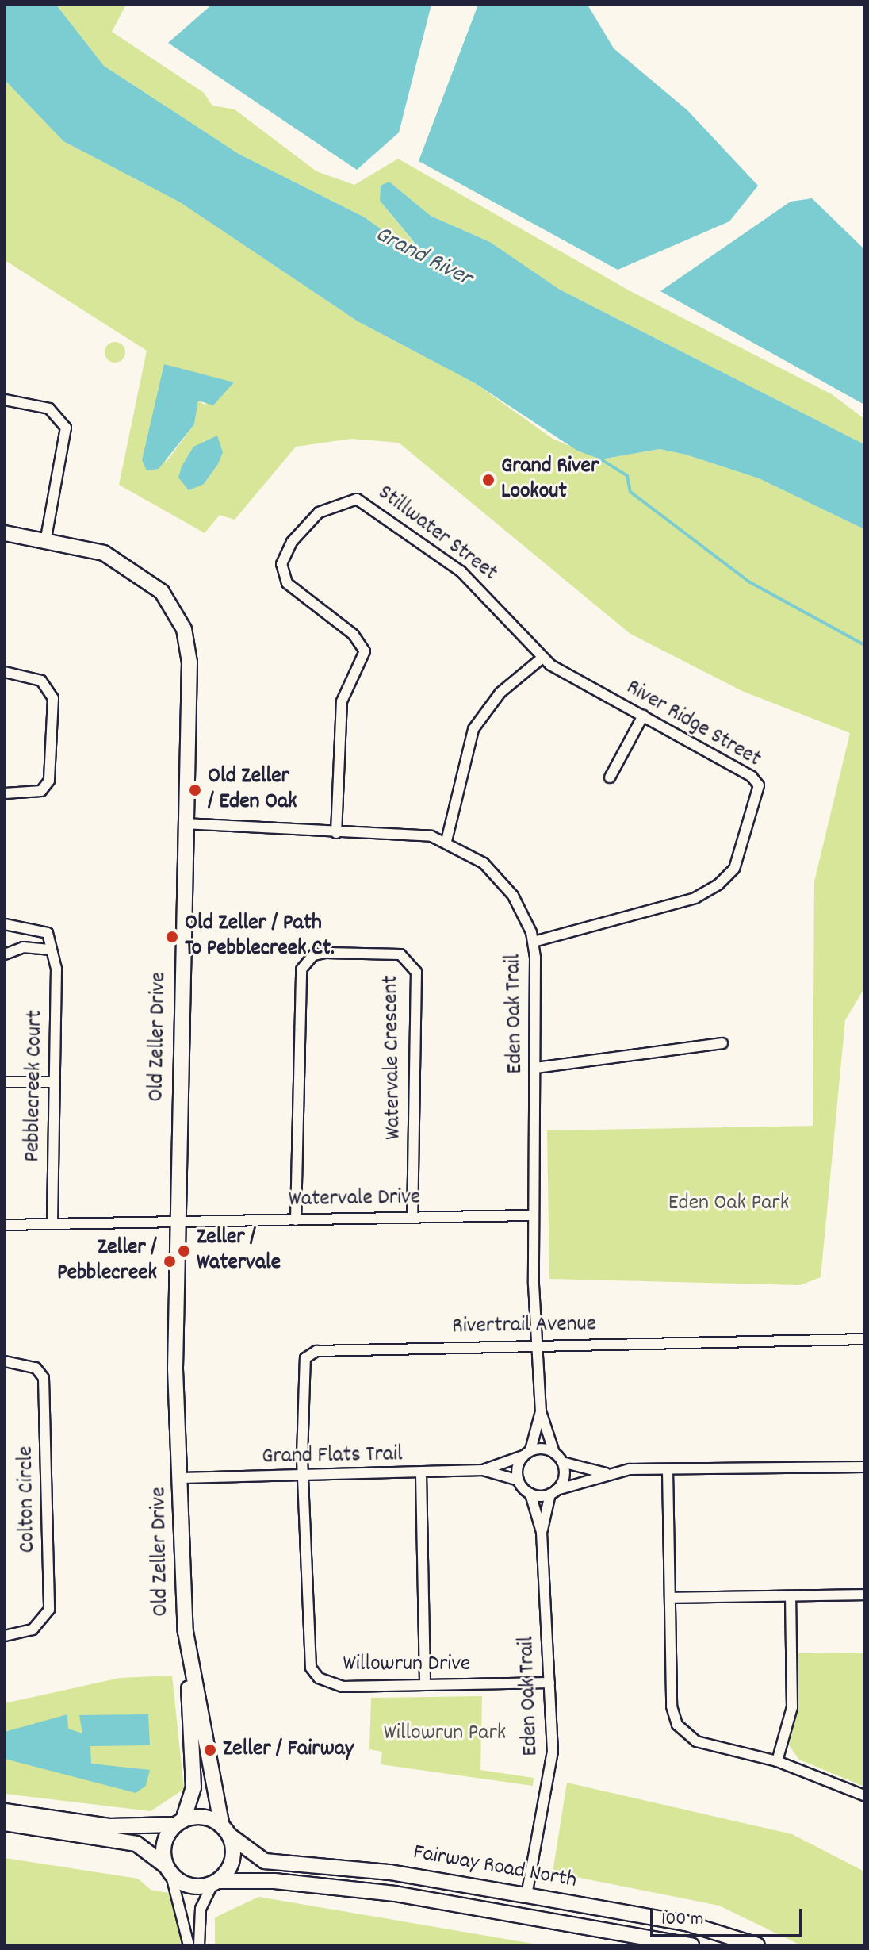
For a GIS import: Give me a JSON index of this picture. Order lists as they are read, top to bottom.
{
  "streets": {
    "street": [
      "Stillwater Street",
      "River Ridge Street",
      "Eden Oak Trail",
      "Old Zeller Drive",
      "Watervale Crescent",
      "Pebblecreek Court",
      "Watervale Drive",
      "Rivertrail Avenue",
      "Grand Flats Trail",
      "Colton Circle",
      "Willowrun Drive",
      "Fairway Road North"
    ]
  },
  "crossings": [
    ["Stillwater Street", "River Ridge Street"],
    ["River Ridge Street", "Eden Oak Trail"],
    ["Eden Oak Trail", "Watervale Drive"],
    ["Eden Oak Trail", "Rivertrail Avenue"],
    ["Eden Oak Trail", "Grand Flats Trail"],
    ["Eden Oak Trail", "Willowrun Drive"],
    ["Eden Oak Trail", "Fairway Road North"],
    ["Old Zeller Drive", "Watervale Drive"],
    ["Old Zeller Drive", "Grand Flats Trail"],
    ["Old Zeller Drive", "Fairway Road North"],
    ["Watervale Crescent", "Watervale Drive"],
    ["Pebblecreek Court", "Watervale Drive"],
    ["Rivertrail Avenue", "Grand Flats Trail"],
    ["Rivertrail Avenue", "Willowrun Drive"],
    ["Grand Flats Trail", "Willowrun Drive"]
  ],
  "water": ["Grand River"],
  "parks": ["Eden Oak Park", "Willowrun Park"],
  "places": [
    "Grand River Lookout",
    "Old Zeller / Eden Oak",
    "Old Zeller / Path To Pebblecreek Ct.",
    "Zeller / Watervale",
    "Zeller / Pebblecreek",
    "Zeller / Fairway"
  ],
  "scale_bar": "100 m"
}
